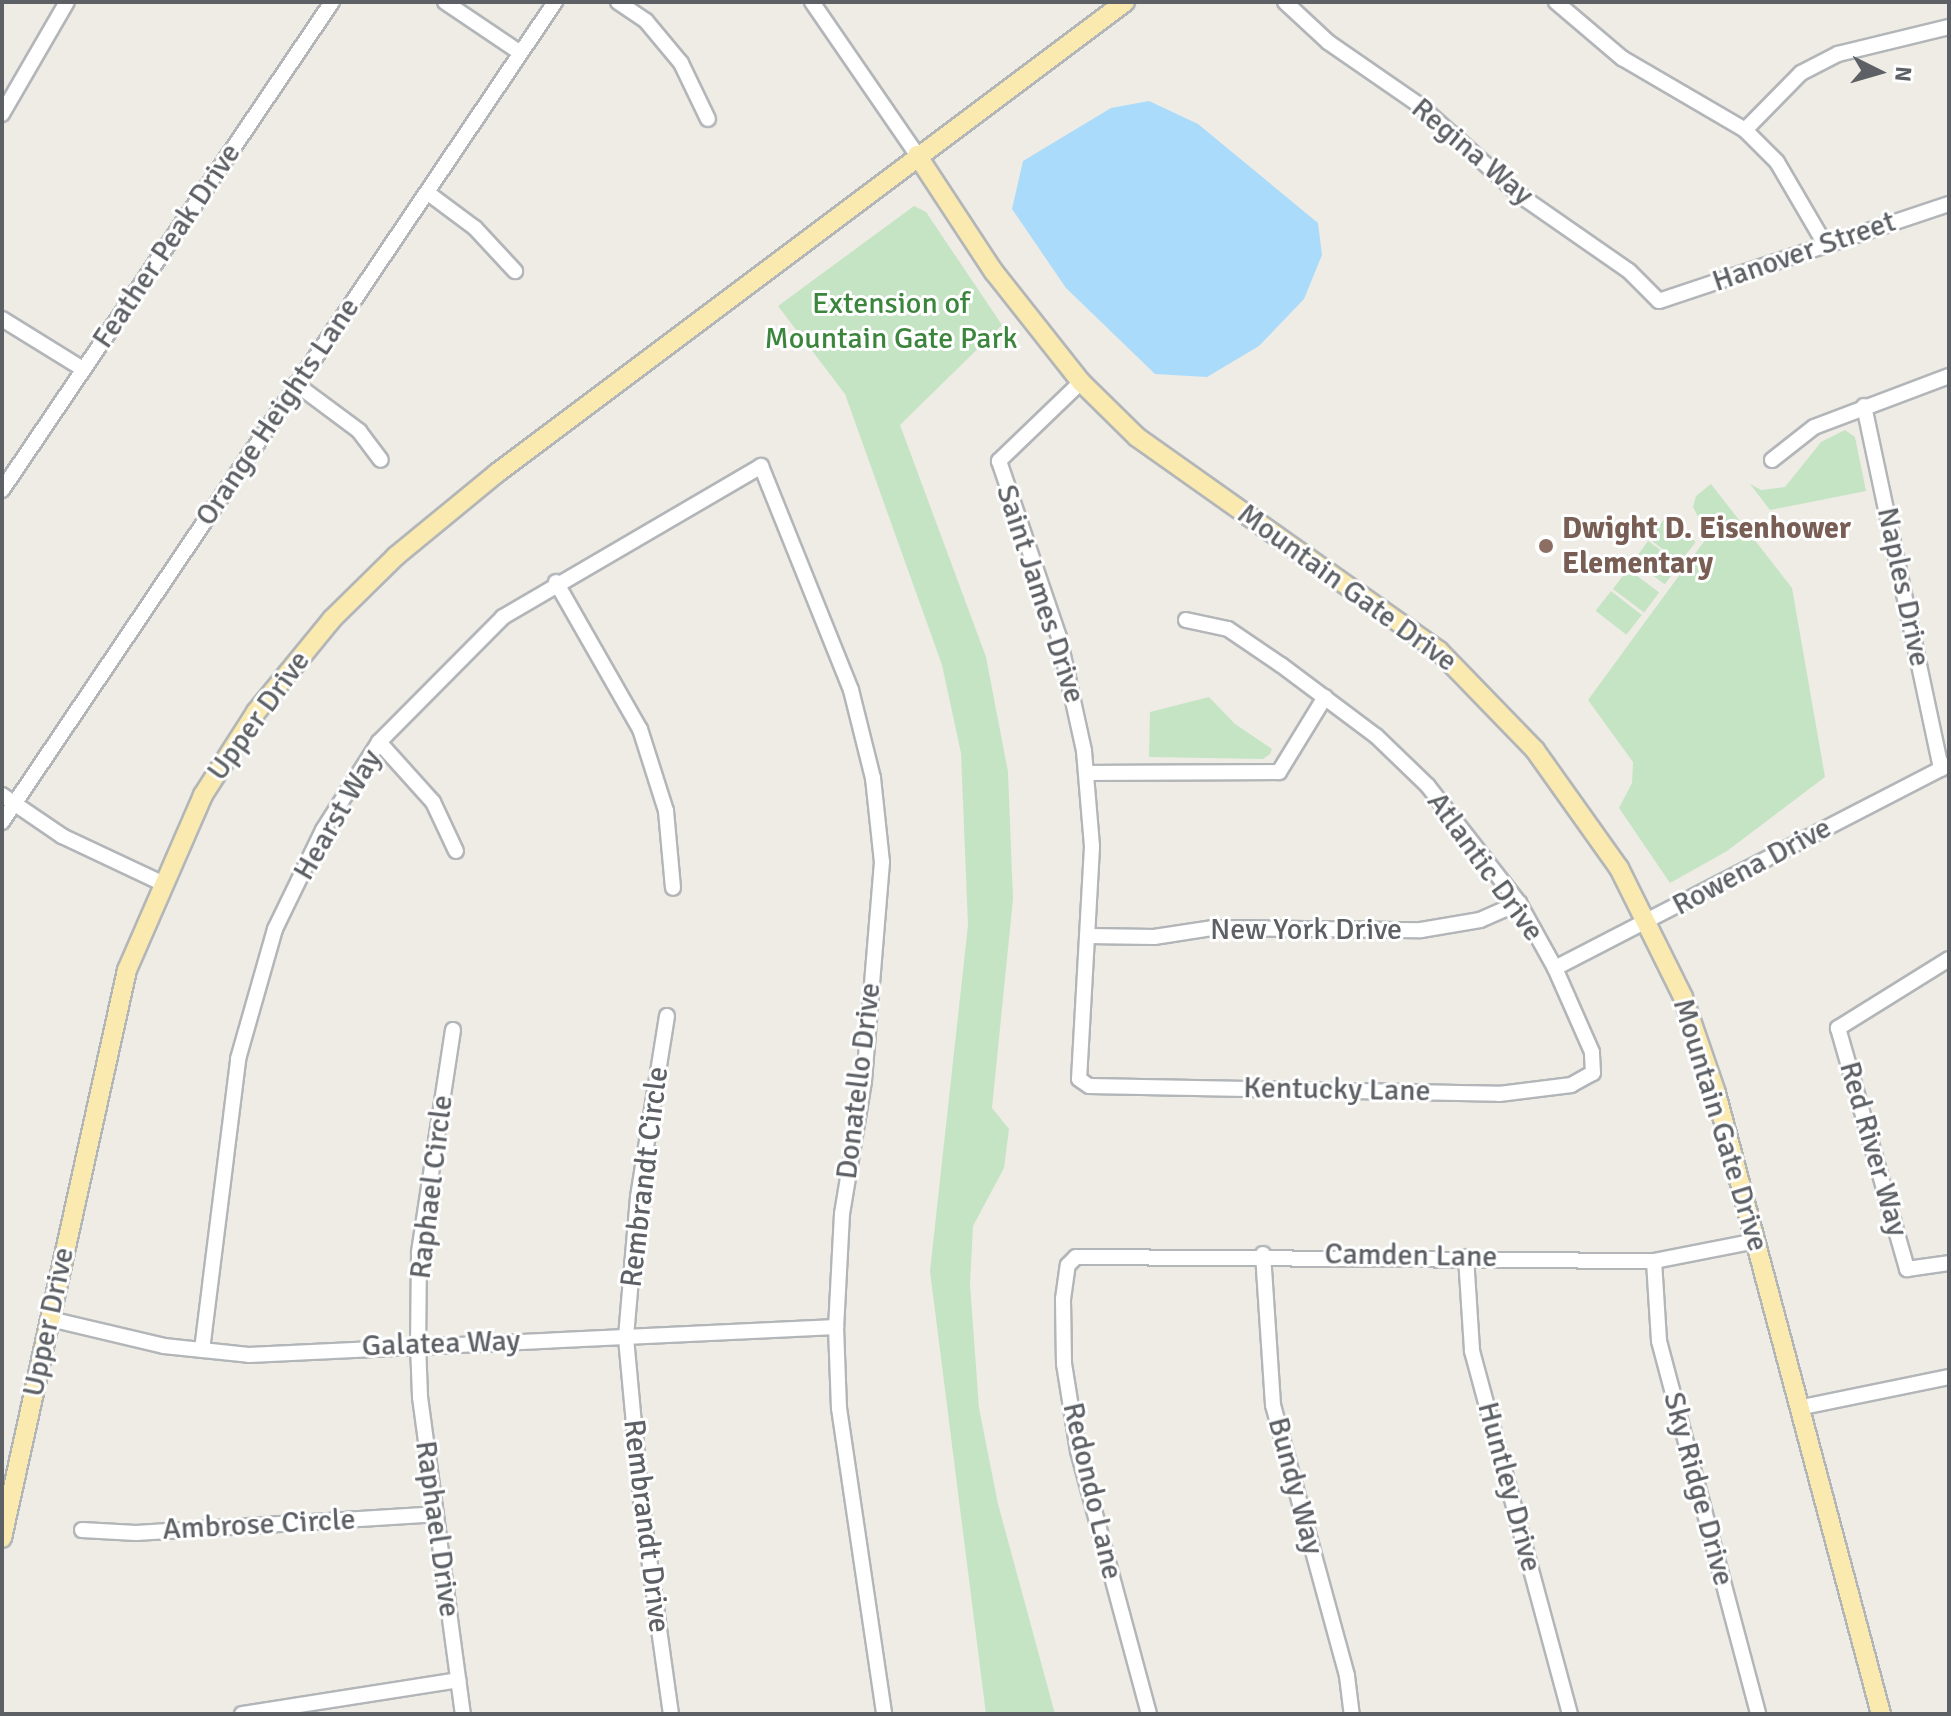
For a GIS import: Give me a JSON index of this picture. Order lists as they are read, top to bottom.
{
  "streets": {
    "main road": ["Mountain Gate Drive", "Upper Drive"],
    "street": [
      "Regina Way",
      "Feather Peak Drive",
      "Hanover Street",
      "Orange Heights Lane",
      "Naples Drive",
      "Saint James Drive",
      "Hearst Way",
      "Atlantic Drive",
      "Rowena Drive",
      "New York Drive",
      "Donatello Drive",
      "Kentucky Lane",
      "Red River Way",
      "Rembrandt Circle",
      "Raphael Circle",
      "Camden Lane",
      "Galatea Way",
      "Bundy Way",
      "Huntley Drive",
      "Sky Ridge Drive",
      "Redondo Lane",
      "Ambrose Circle",
      "Rembrandt Drive",
      "Raphael Drive"
    ]
  },
  "crossings": [
    ["Regina Way", "Hanover Street"],
    ["Naples Drive", "Rowena Drive"],
    ["Mountain Gate Drive", "Saint James Drive"],
    ["Mountain Gate Drive", "Upper Drive"],
    ["Mountain Gate Drive", "Rowena Drive"],
    ["Mountain Gate Drive", "Camden Lane"],
    ["Saint James Drive", "New York Drive"],
    ["Saint James Drive", "Kentucky Lane"],
    ["Upper Drive", "Galatea Way"],
    ["Hearst Way", "Donatello Drive"],
    ["Hearst Way", "Galatea Way"],
    ["Atlantic Drive", "Rowena Drive"],
    ["Atlantic Drive", "New York Drive"],
    ["Atlantic Drive", "Kentucky Lane"],
    ["Donatello Drive", "Galatea Way"],
    ["Rembrandt Circle", "Galatea Way"],
    ["Rembrandt Circle", "Rembrandt Drive"],
    ["Raphael Circle", "Galatea Way"],
    ["Raphael Circle", "Raphael Drive"],
    ["Camden Lane", "Bundy Way"],
    ["Camden Lane", "Huntley Drive"],
    ["Camden Lane", "Sky Ridge Drive"],
    ["Camden Lane", "Redondo Lane"],
    ["Galatea Way", "Rembrandt Drive"],
    ["Galatea Way", "Raphael Drive"],
    ["Ambrose Circle", "Raphael Drive"]
  ],
  "parks": ["Extension of Mountain Gate Park"],
  "places": ["Dwight D. Eisenhower Elementary"],
  "north": "right"
}
